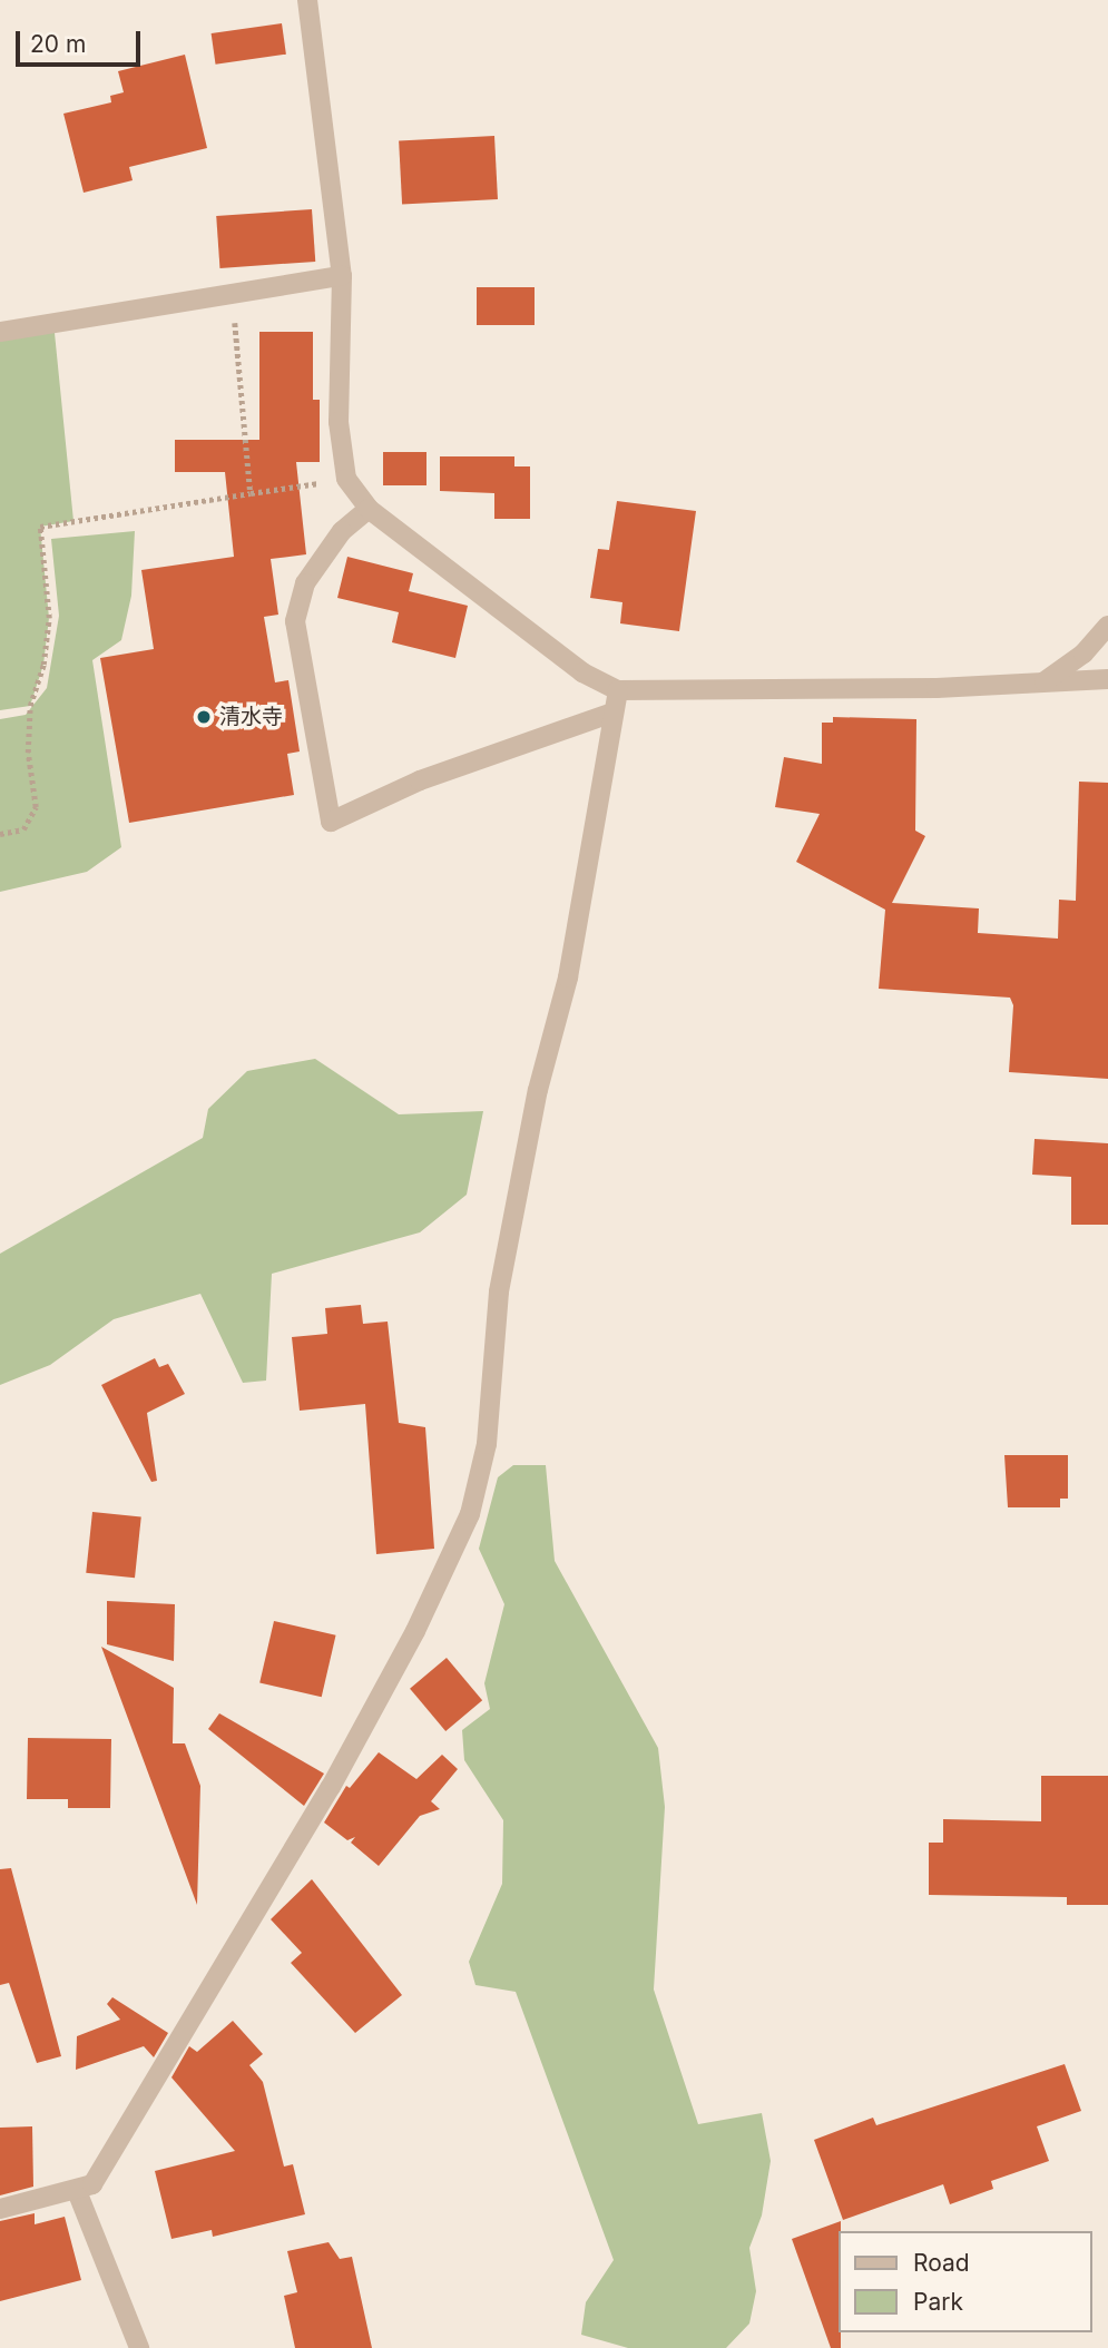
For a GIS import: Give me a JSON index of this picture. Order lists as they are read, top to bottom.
{
  "places": ["清水寺"],
  "legend": ["Road", "Park"],
  "scale_bar": "20 m"
}
